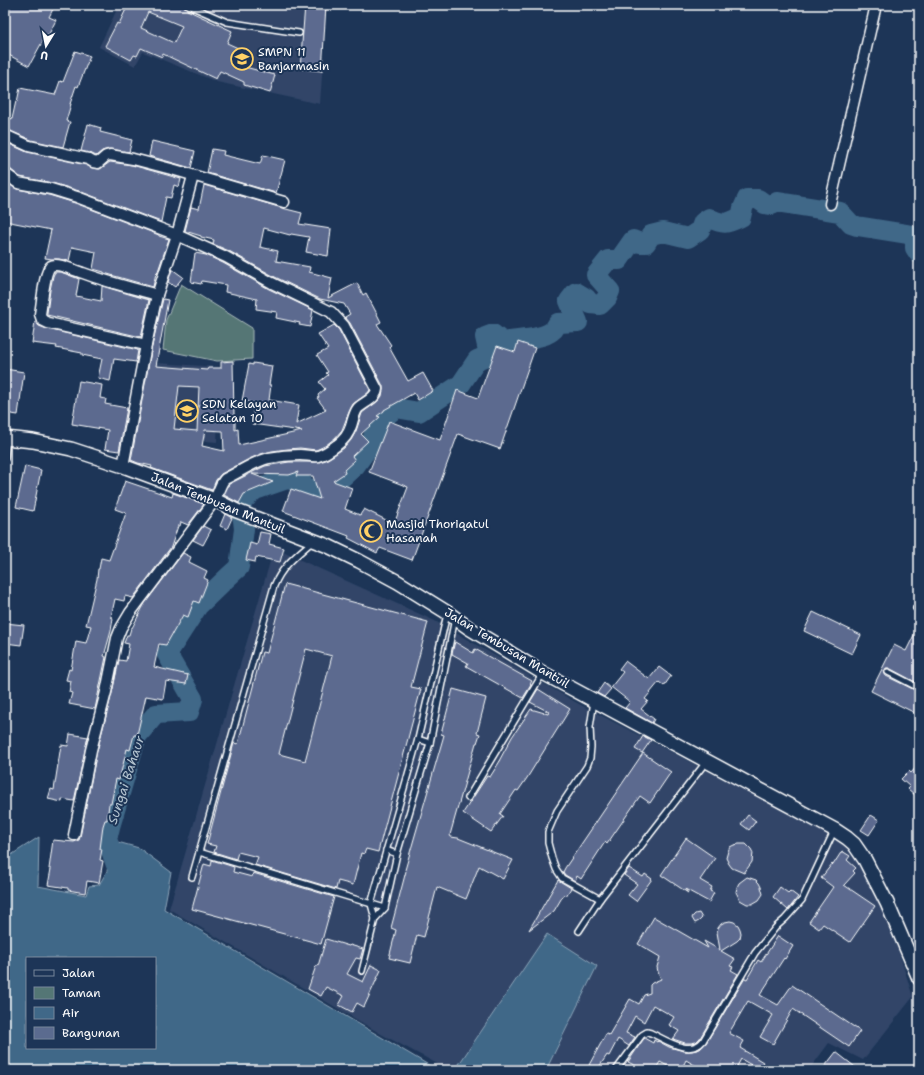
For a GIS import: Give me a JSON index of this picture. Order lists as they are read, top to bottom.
{
  "streets": {
    "street": ["Jalan Tembusan Mantuil"]
  },
  "water": ["Sungai Bahaur"],
  "places": {
    "school or university": ["SMPN 11 Banjarmasin", "SDN Kelayan Selatan 10"],
    "mosque": ["Masjid Thoriqatul Hasanah"]
  },
  "legend": [
    "Jalan",
    "Taman",
    "Air",
    "Bangunan"
  ],
  "north": "bottom"
}
